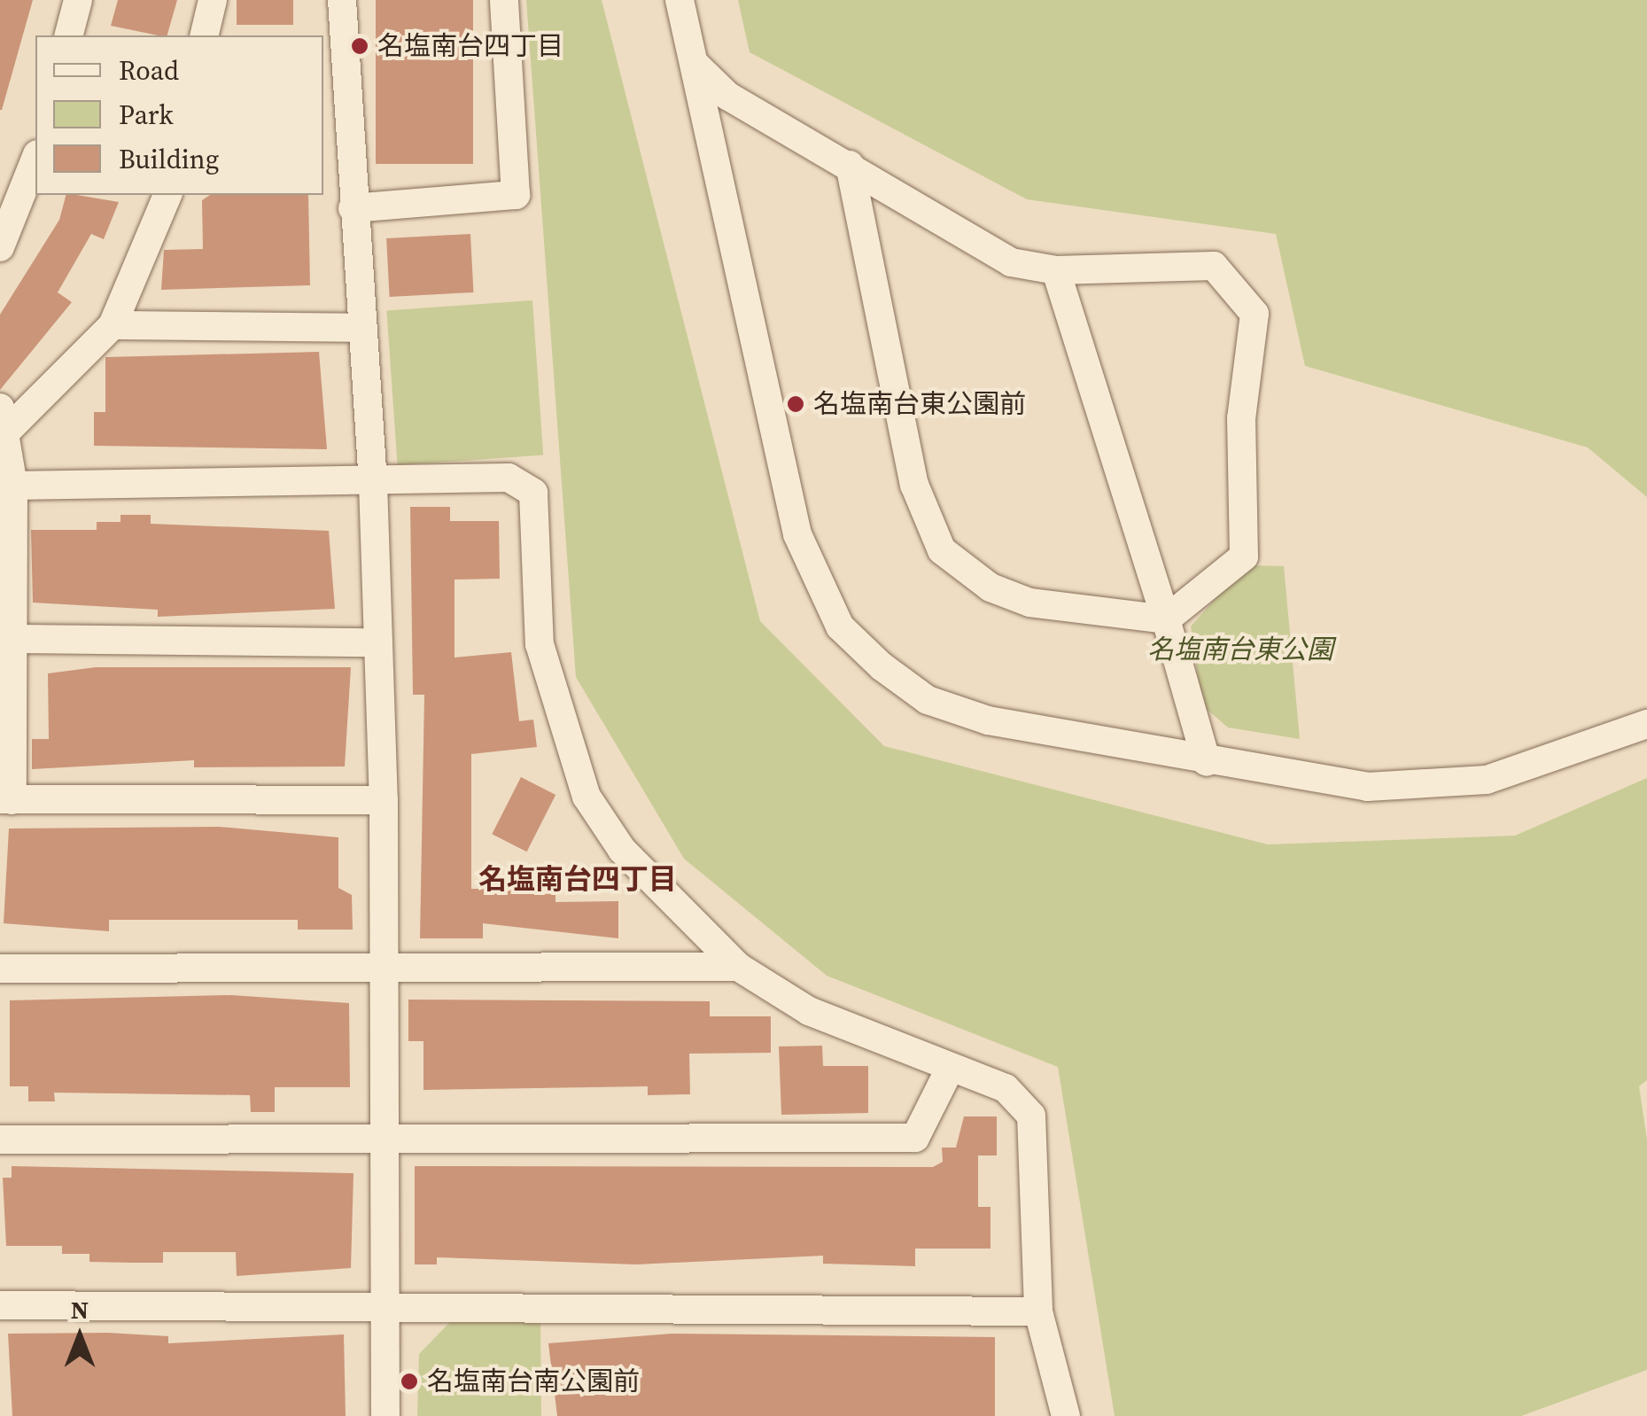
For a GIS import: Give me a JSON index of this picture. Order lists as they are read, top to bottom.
{
  "districts": ["名塩南台四丁目"],
  "parks": ["名塩南台東公園"],
  "places": ["名塩南台四丁目", "名塩南台東公園前", "名塩南台南公園前"],
  "legend": ["Road", "Park", "Building"],
  "north": "top"
}
